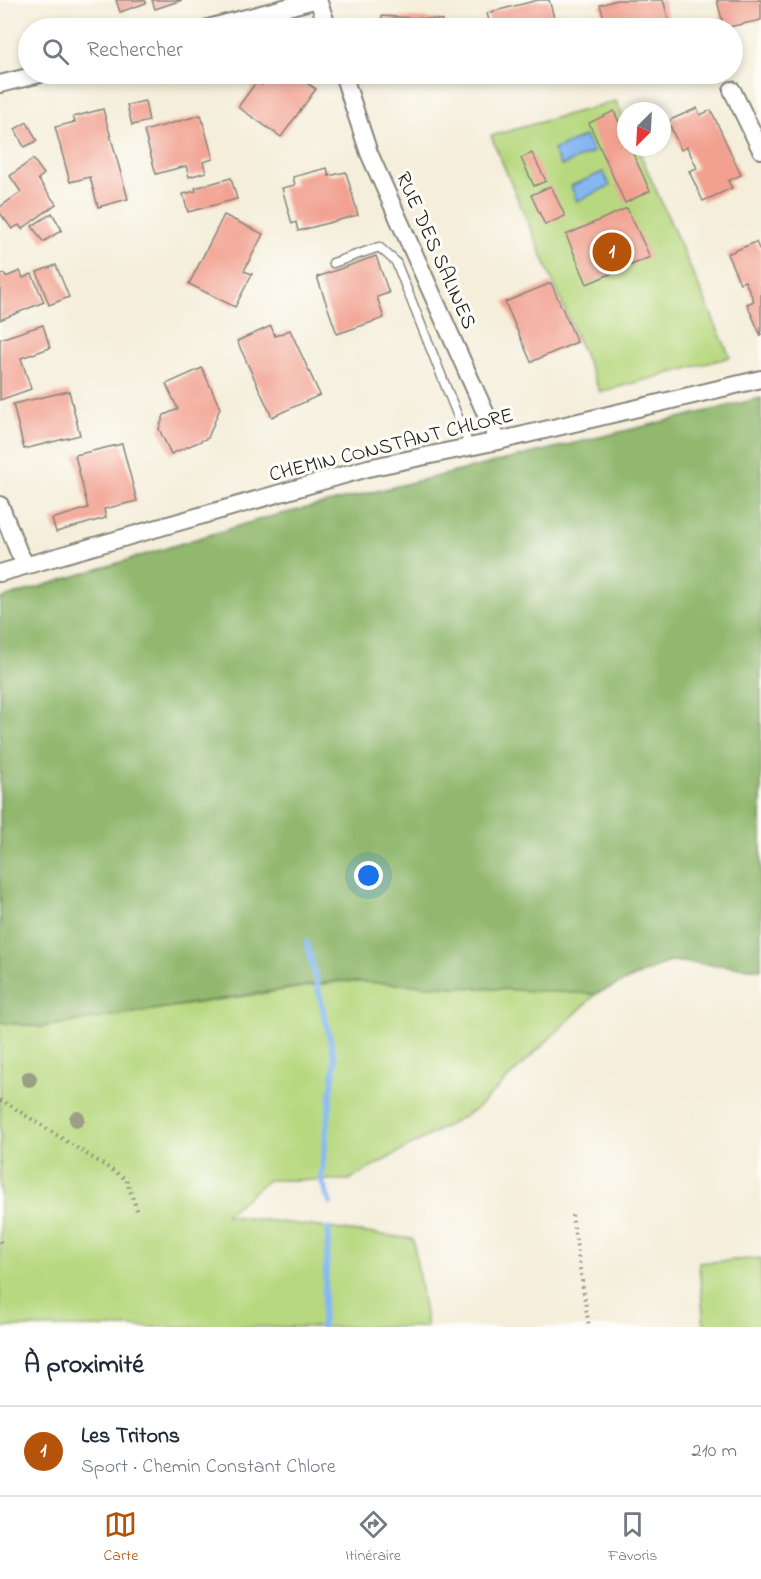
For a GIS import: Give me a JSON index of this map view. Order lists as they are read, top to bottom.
{
  "streets": {
    "street": ["RUE DES SALINES", "CHEMIN CONSTANT CHLORE"]
  },
  "crossings": [
    ["RUE DES SALINES", "CHEMIN CONSTANT CHLORE"]
  ],
  "north": "bottom left",
  "page": {
    "search": "Rechercher",
    "pins": "1",
    "heading": "À proximité",
    "list": [
      {
        "mark": "1",
        "name": "Les Tritons",
        "note": "Sport · Chemin Constant Chlore",
        "value": "210 m"
      }
    ],
    "nav": ["Carte", "Itinéraire", "Favoris"]
  }
}
